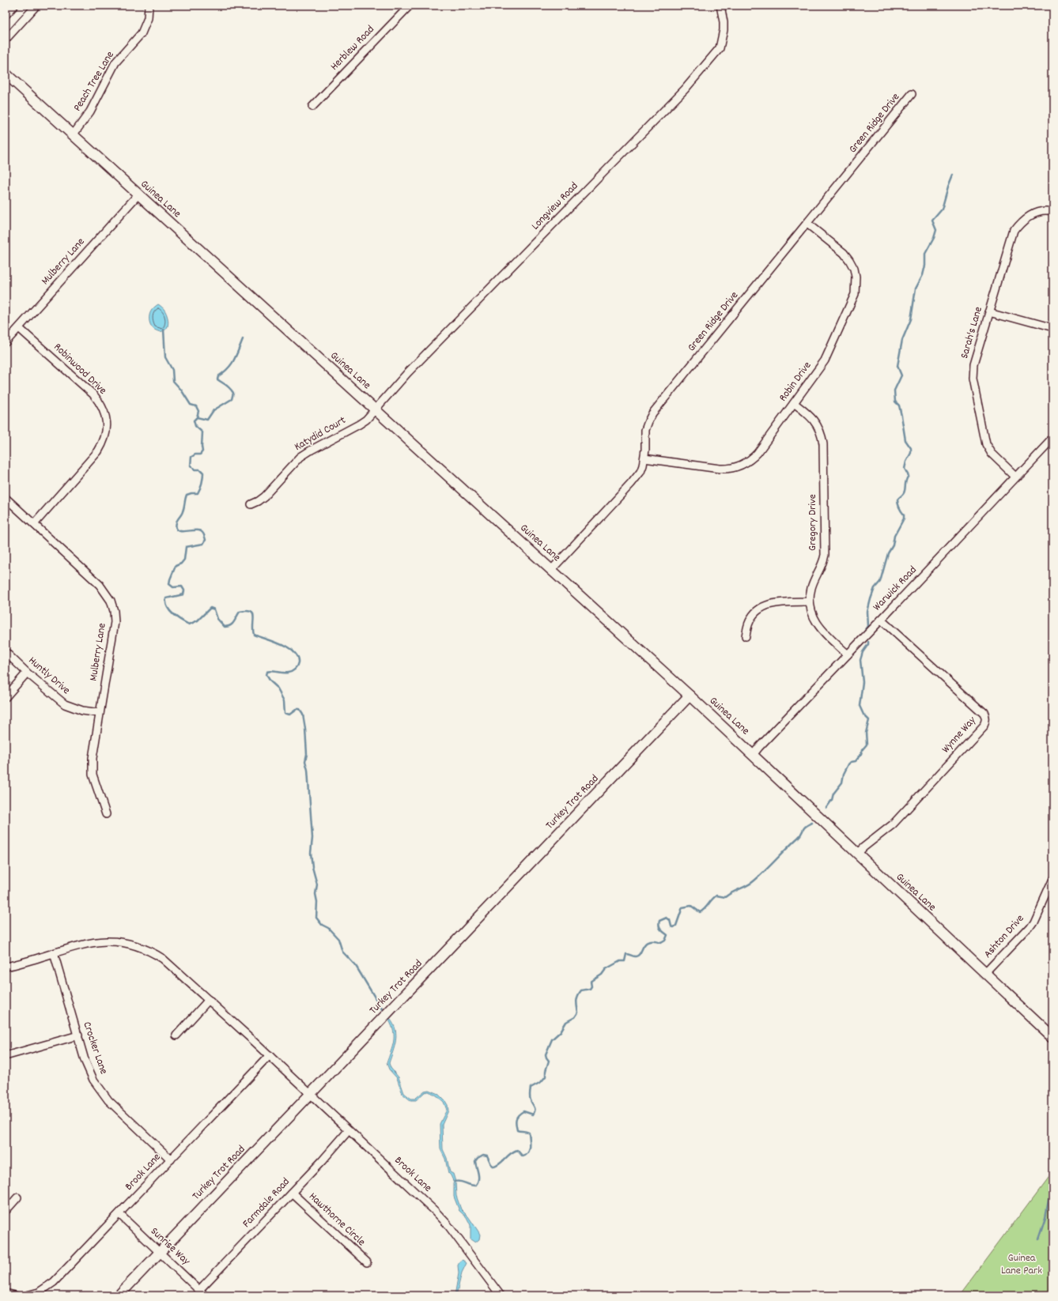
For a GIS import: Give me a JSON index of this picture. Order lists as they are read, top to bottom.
{
  "streets": {
    "street": [
      "Herblew Road",
      "Peach Tree Lane",
      "Green Ridge Drive",
      "Guinea Lane",
      "Longview Road",
      "Mulberry Lane",
      "Sarah's Lane",
      "Robinwood Drive",
      "Robin Drive",
      "Katydid Court",
      "Gregory Drive",
      "Warwick Road",
      "Huntly Drive",
      "Wynne Way",
      "Turkey Trot Road",
      "Ashton Drive",
      "Crocker Lane",
      "Brook Lane",
      "Farmdale Road",
      "Hawthorne Circle",
      "Sunrise Way"
    ]
  },
  "crossings": [
    ["Peach Tree Lane", "Guinea Lane"],
    ["Green Ridge Drive", "Guinea Lane"],
    ["Green Ridge Drive", "Robin Drive"],
    ["Guinea Lane", "Longview Road"],
    ["Guinea Lane", "Mulberry Lane"],
    ["Guinea Lane", "Katydid Court"],
    ["Guinea Lane", "Warwick Road"],
    ["Guinea Lane", "Wynne Way"],
    ["Guinea Lane", "Turkey Trot Road"],
    ["Guinea Lane", "Ashton Drive"],
    ["Longview Road", "Katydid Court"],
    ["Mulberry Lane", "Robinwood Drive"],
    ["Mulberry Lane", "Huntly Drive"],
    ["Sarah's Lane", "Warwick Road"],
    ["Robin Drive", "Gregory Drive"],
    ["Gregory Drive", "Warwick Road"],
    ["Warwick Road", "Wynne Way"],
    ["Turkey Trot Road", "Brook Lane"],
    ["Turkey Trot Road", "Sunrise Way"],
    ["Crocker Lane", "Brook Lane"],
    ["Brook Lane", "Farmdale Road"],
    ["Brook Lane", "Sunrise Way"],
    ["Farmdale Road", "Hawthorne Circle"],
    ["Farmdale Road", "Sunrise Way"]
  ],
  "parks": ["Guinea Lane Park"]
}
